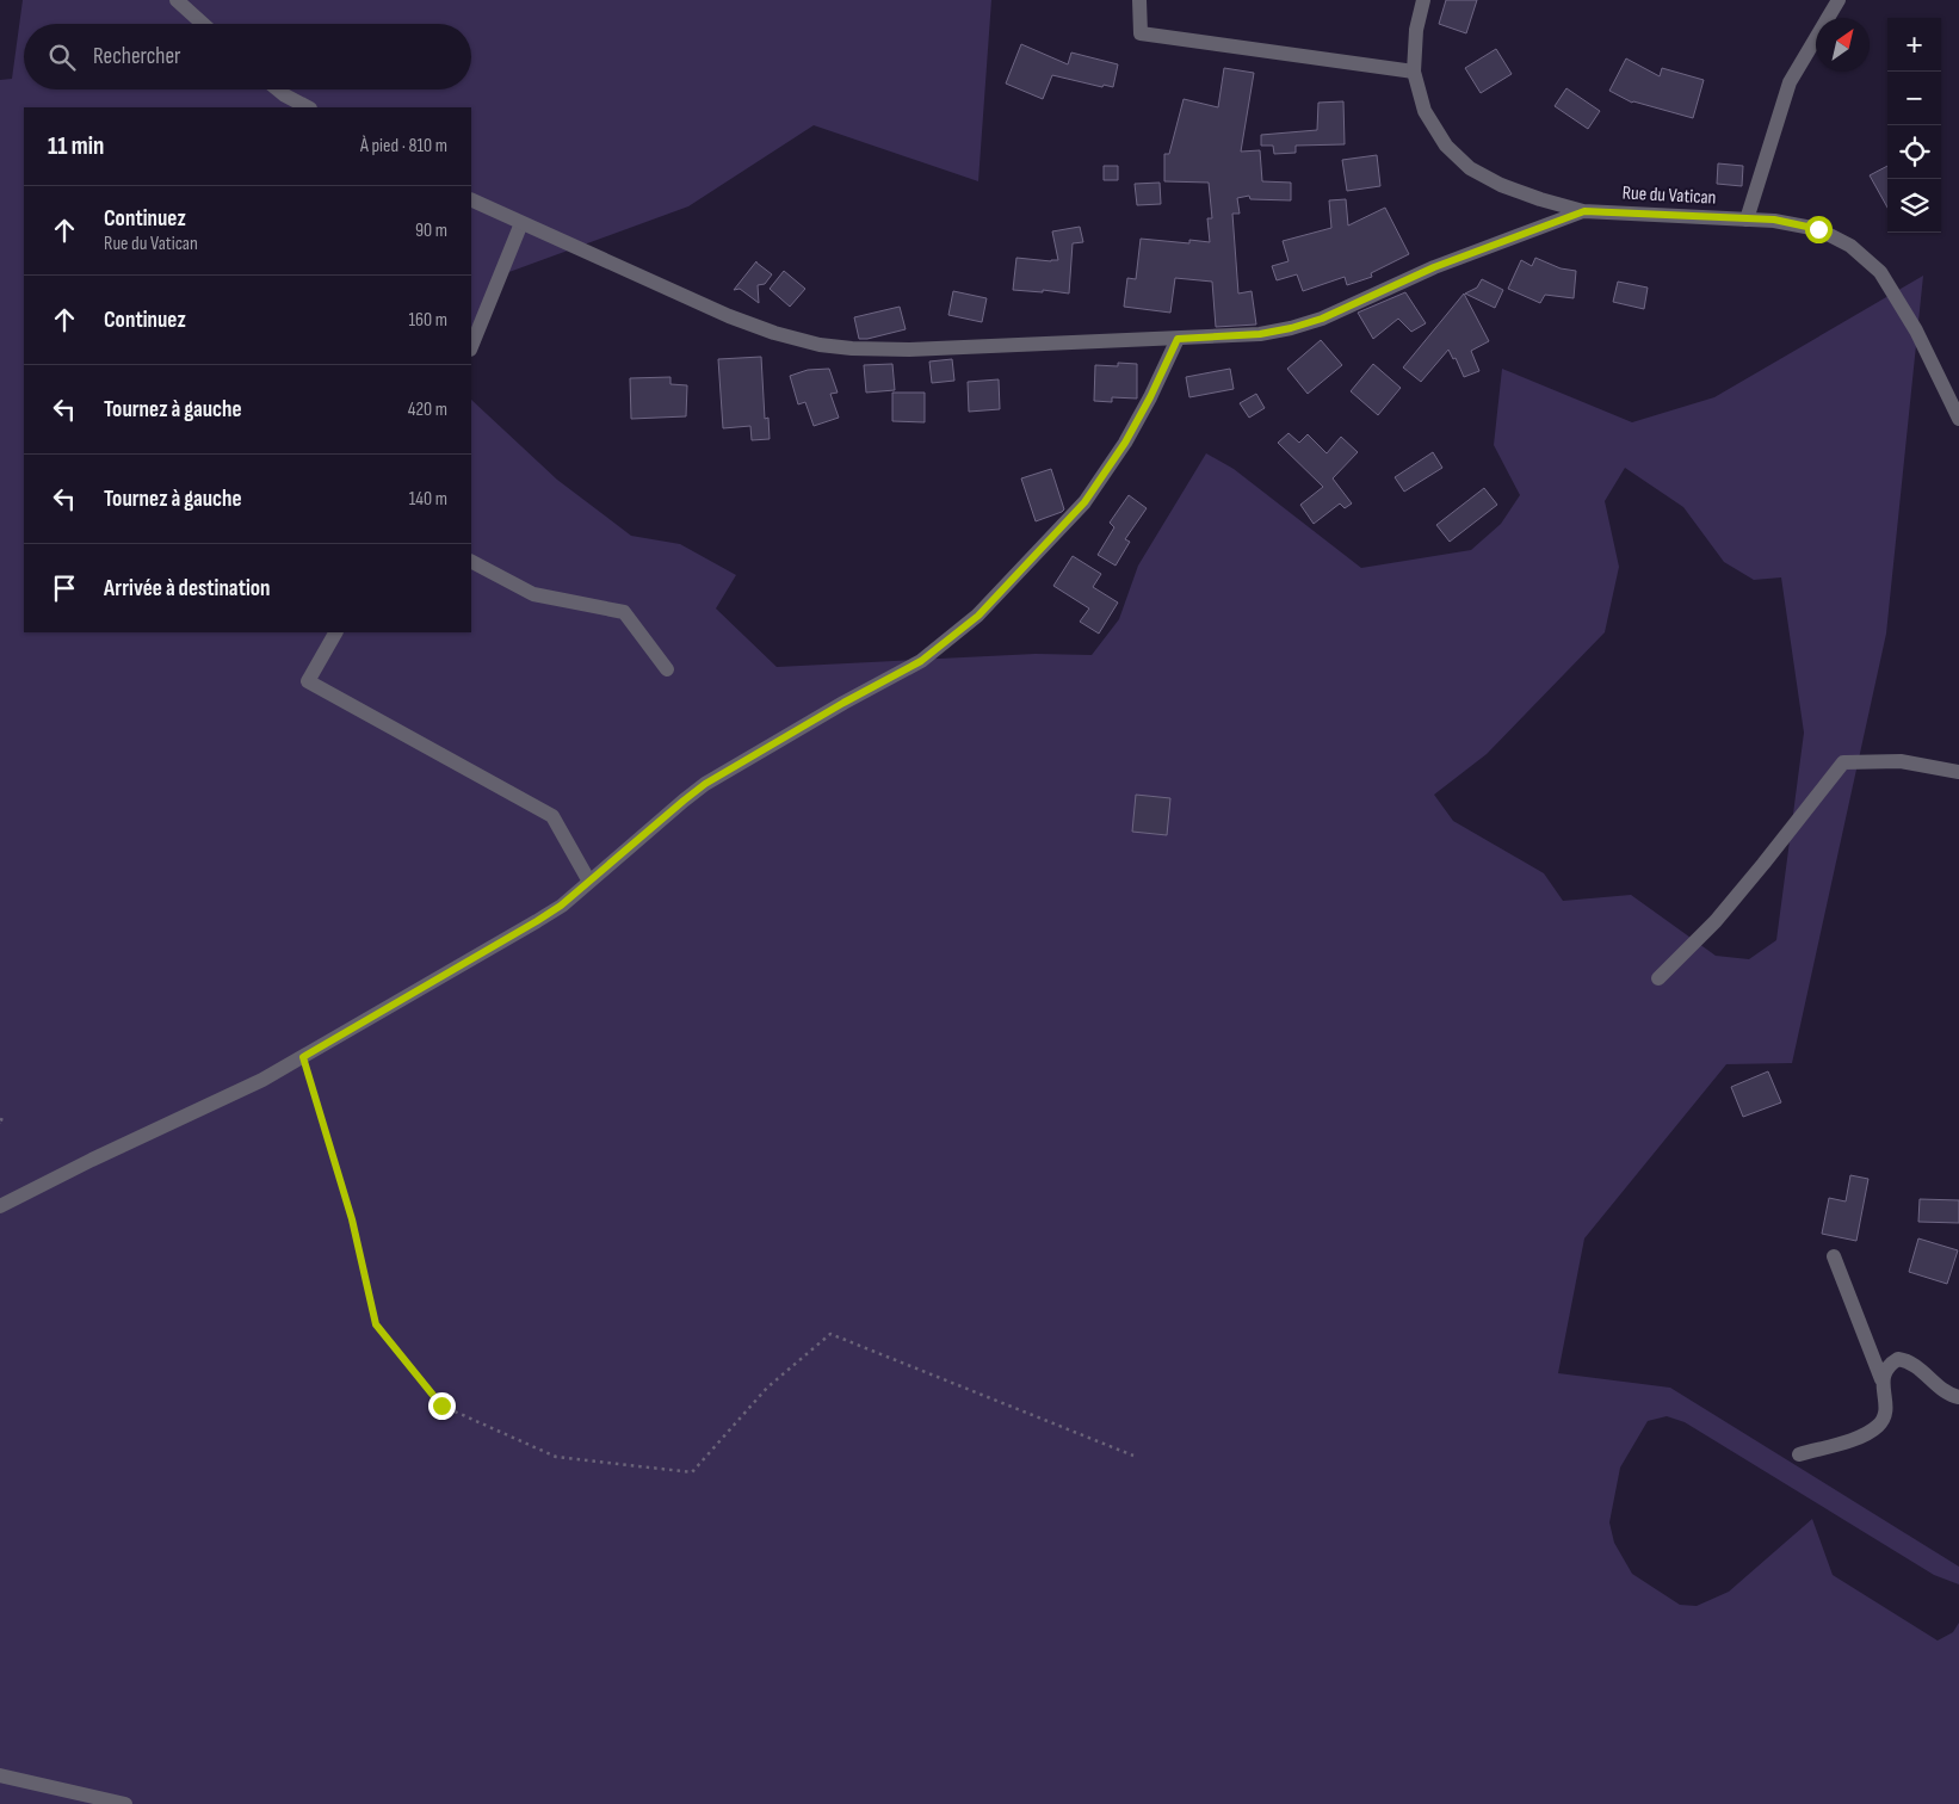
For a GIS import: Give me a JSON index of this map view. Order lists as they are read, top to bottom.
{
  "streets": {
    "street": ["Rue du Vatican"]
  },
  "north": "top right",
  "page": {
    "map_buttons": ["+", "−"],
    "search": "Rechercher",
    "heading": ["11 min", "À pied · 810 m"],
    "list": [
      ["Continuez", "Rue du Vatican", "90 m"],
      ["Continuez", "160 m"],
      ["Tournez à gauche", "420 m"],
      ["Tournez à gauche", "140 m"],
      "Arrivée à destination"
    ]
  }
}
